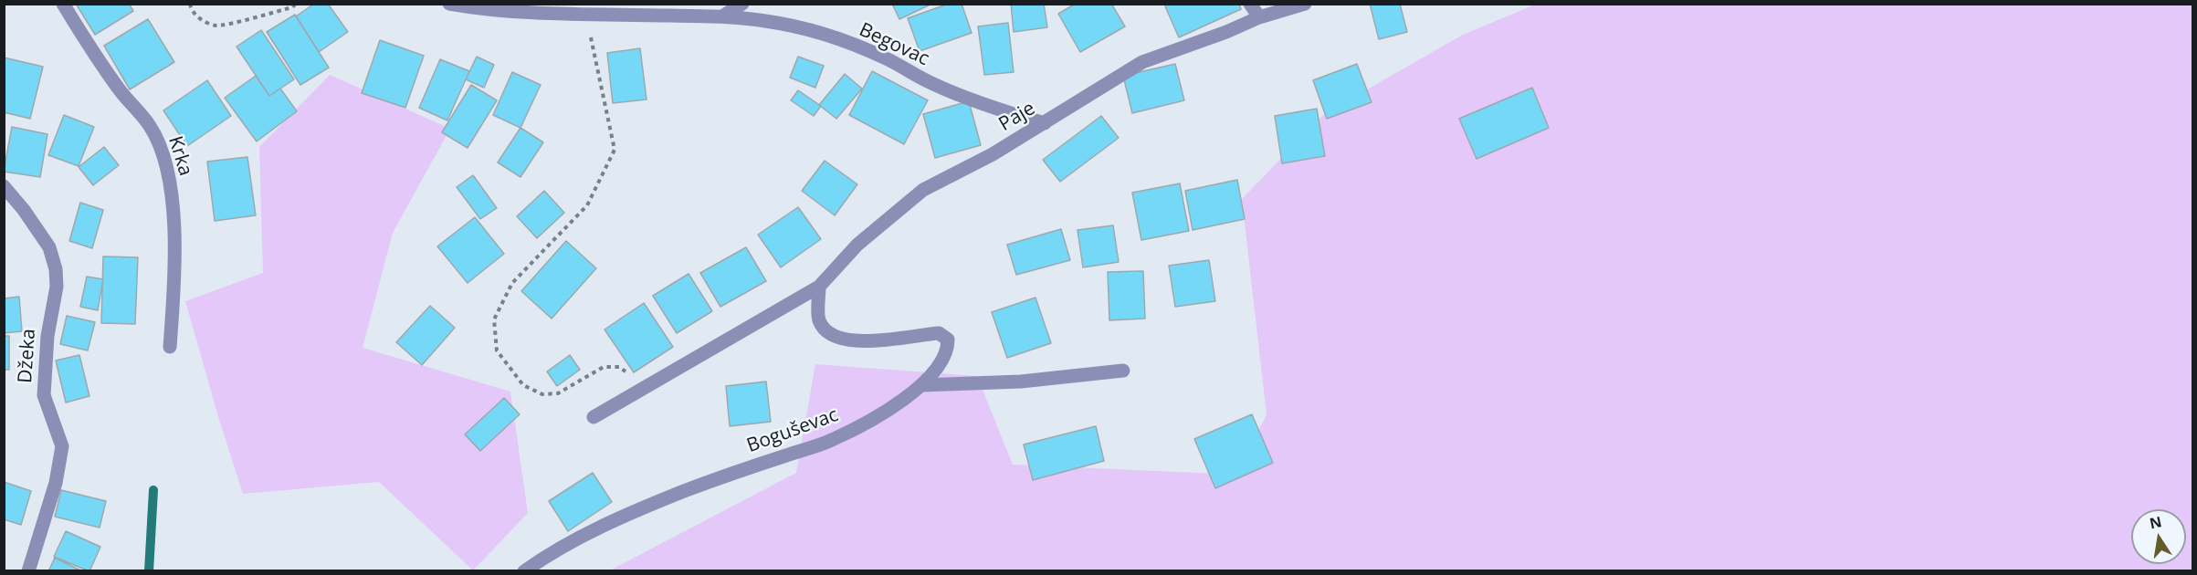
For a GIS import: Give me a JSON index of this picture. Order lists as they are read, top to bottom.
{
  "streets": {
    "street": [
      "Begovac",
      "Paje",
      "Krka",
      "Džeka",
      "Boguševac"
    ]
  },
  "crossings": [
    ["Begovac", "Paje"],
    ["Paje", "Boguševac"]
  ],
  "north": "top"
}
